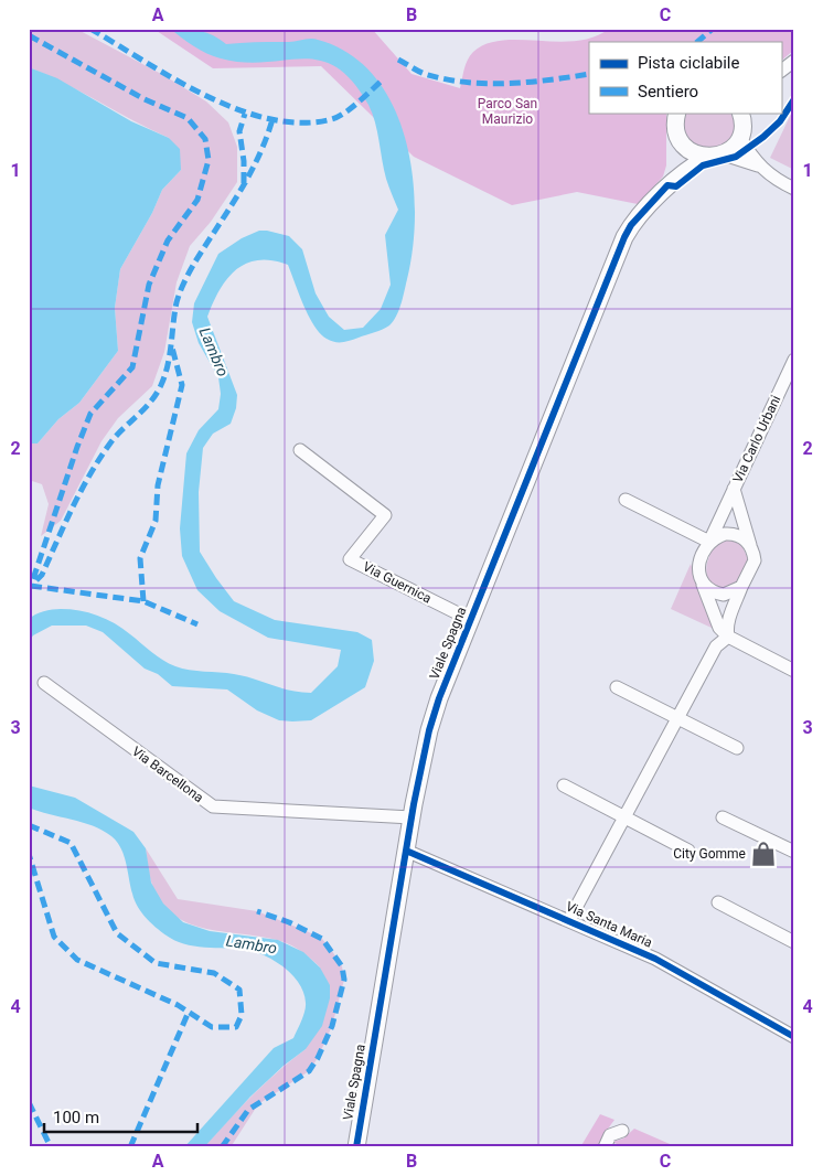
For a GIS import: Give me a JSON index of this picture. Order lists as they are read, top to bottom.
{
  "streets": {
    "street": [
      "Via Carlo Urbani",
      "Via Guernica",
      "Viale Spagna",
      "Via Barcellona",
      "Via Santa Maria"
    ]
  },
  "crossings": [
    ["Via Guernica", "Viale Spagna"],
    ["Viale Spagna", "Via Barcellona"],
    ["Viale Spagna", "Via Santa Maria"]
  ],
  "water": ["Lambro"],
  "parks": ["Parco San Maurizio"],
  "places": {
    "shop": ["City Gomme"]
  },
  "legend": ["Pista ciclabile", "Sentiero"],
  "scale_bar": "100 m",
  "grid": {
    "columns": ["A", "B", "C"],
    "rows": [
      "1",
      "2",
      "3",
      "4"
    ]
  }
}
